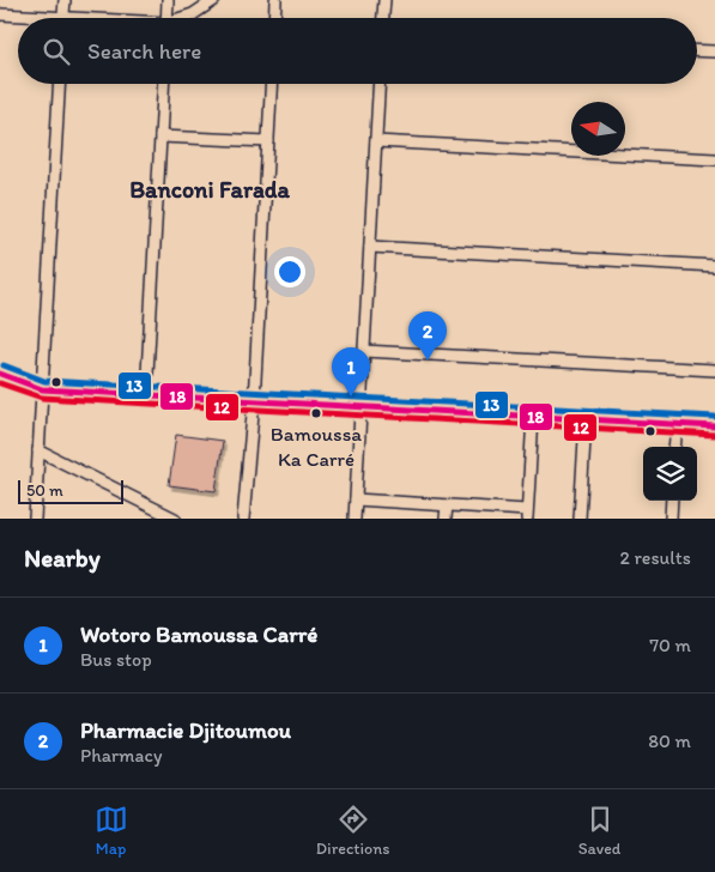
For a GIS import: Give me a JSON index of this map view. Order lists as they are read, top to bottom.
{
  "districts": ["Banconi Farada"],
  "places": ["Bamoussa Ka Carré"],
  "lines": ["transit line 13", "transit line 18", "transit line 12"],
  "scale_bar": "50 m",
  "north": "left",
  "page": {
    "search": "Search here",
    "pins": ["2", "1"],
    "scale": "50 m",
    "heading": ["Nearby", "2 results"],
    "list": [
      {
        "mark": "1",
        "name": "Wotoro Bamoussa Carré",
        "note": "Bus stop",
        "value": "70 m"
      },
      {
        "mark": "2",
        "name": "Pharmacie Djitoumou",
        "note": "Pharmacy",
        "value": "80 m"
      }
    ],
    "nav": ["Map", "Directions", "Saved"]
  }
}
